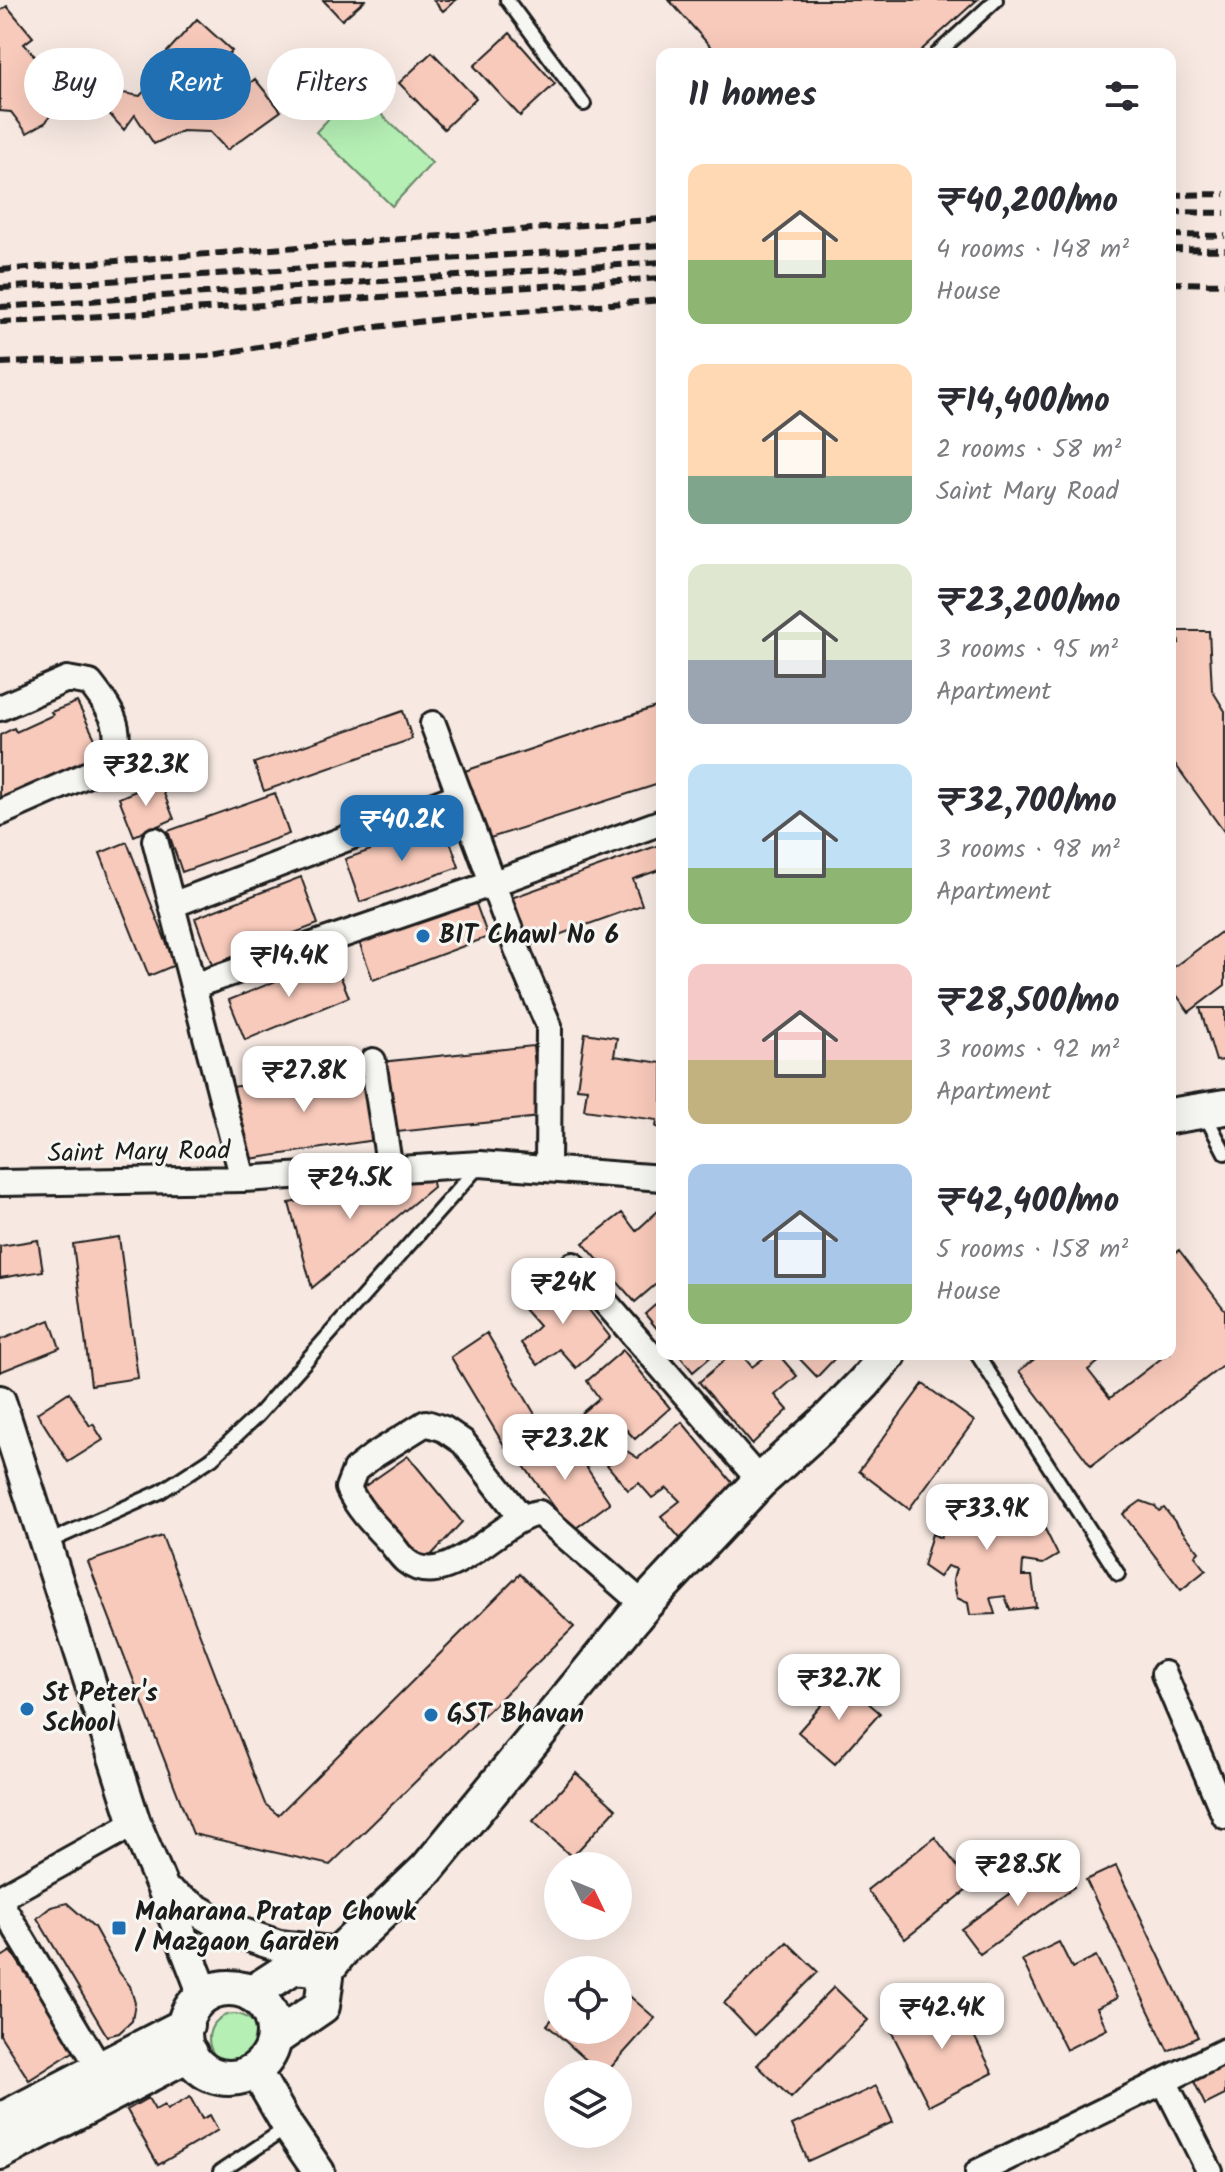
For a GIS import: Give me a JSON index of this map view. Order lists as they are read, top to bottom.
{
  "streets": {
    "street": ["Saint Mary Road"]
  },
  "places": {
    "other": ["BIT Chawl No 6", "St Peter's School", "GST Bhavan"],
    "transit": ["Maharana Pratap Chowk / Mazgaon Garden"]
  },
  "north": "bottom right",
  "page": {
    "chip": ["Buy", "Rent", "Filters"],
    "heading": "11 homes",
    "list": [
      {
        "name": "₹40,200/mo",
        "note": "4 rooms · 148 m² · House"
      },
      {
        "name": "₹14,400/mo",
        "note": "2 rooms · 58 m² · Saint Mary Road"
      },
      {
        "name": "₹23,200/mo",
        "note": "3 rooms · 95 m² · Apartment"
      },
      {
        "name": "₹32,700/mo",
        "note": "3 rooms · 98 m² · Apartment"
      },
      {
        "name": "₹28,500/mo",
        "note": "3 rooms · 92 m² · Apartment"
      },
      {
        "name": "₹42,400/mo",
        "note": "5 rooms · 158 m² · House"
      }
    ],
    "price": [
      "₹32.3K",
      "₹40.2K",
      "₹14.4K",
      "₹27.8K",
      "₹24.5K",
      "₹24K",
      "₹23.2K",
      "₹33.9K",
      "₹32.7K",
      "₹28.5K",
      "₹42.4K"
    ]
  }
}
